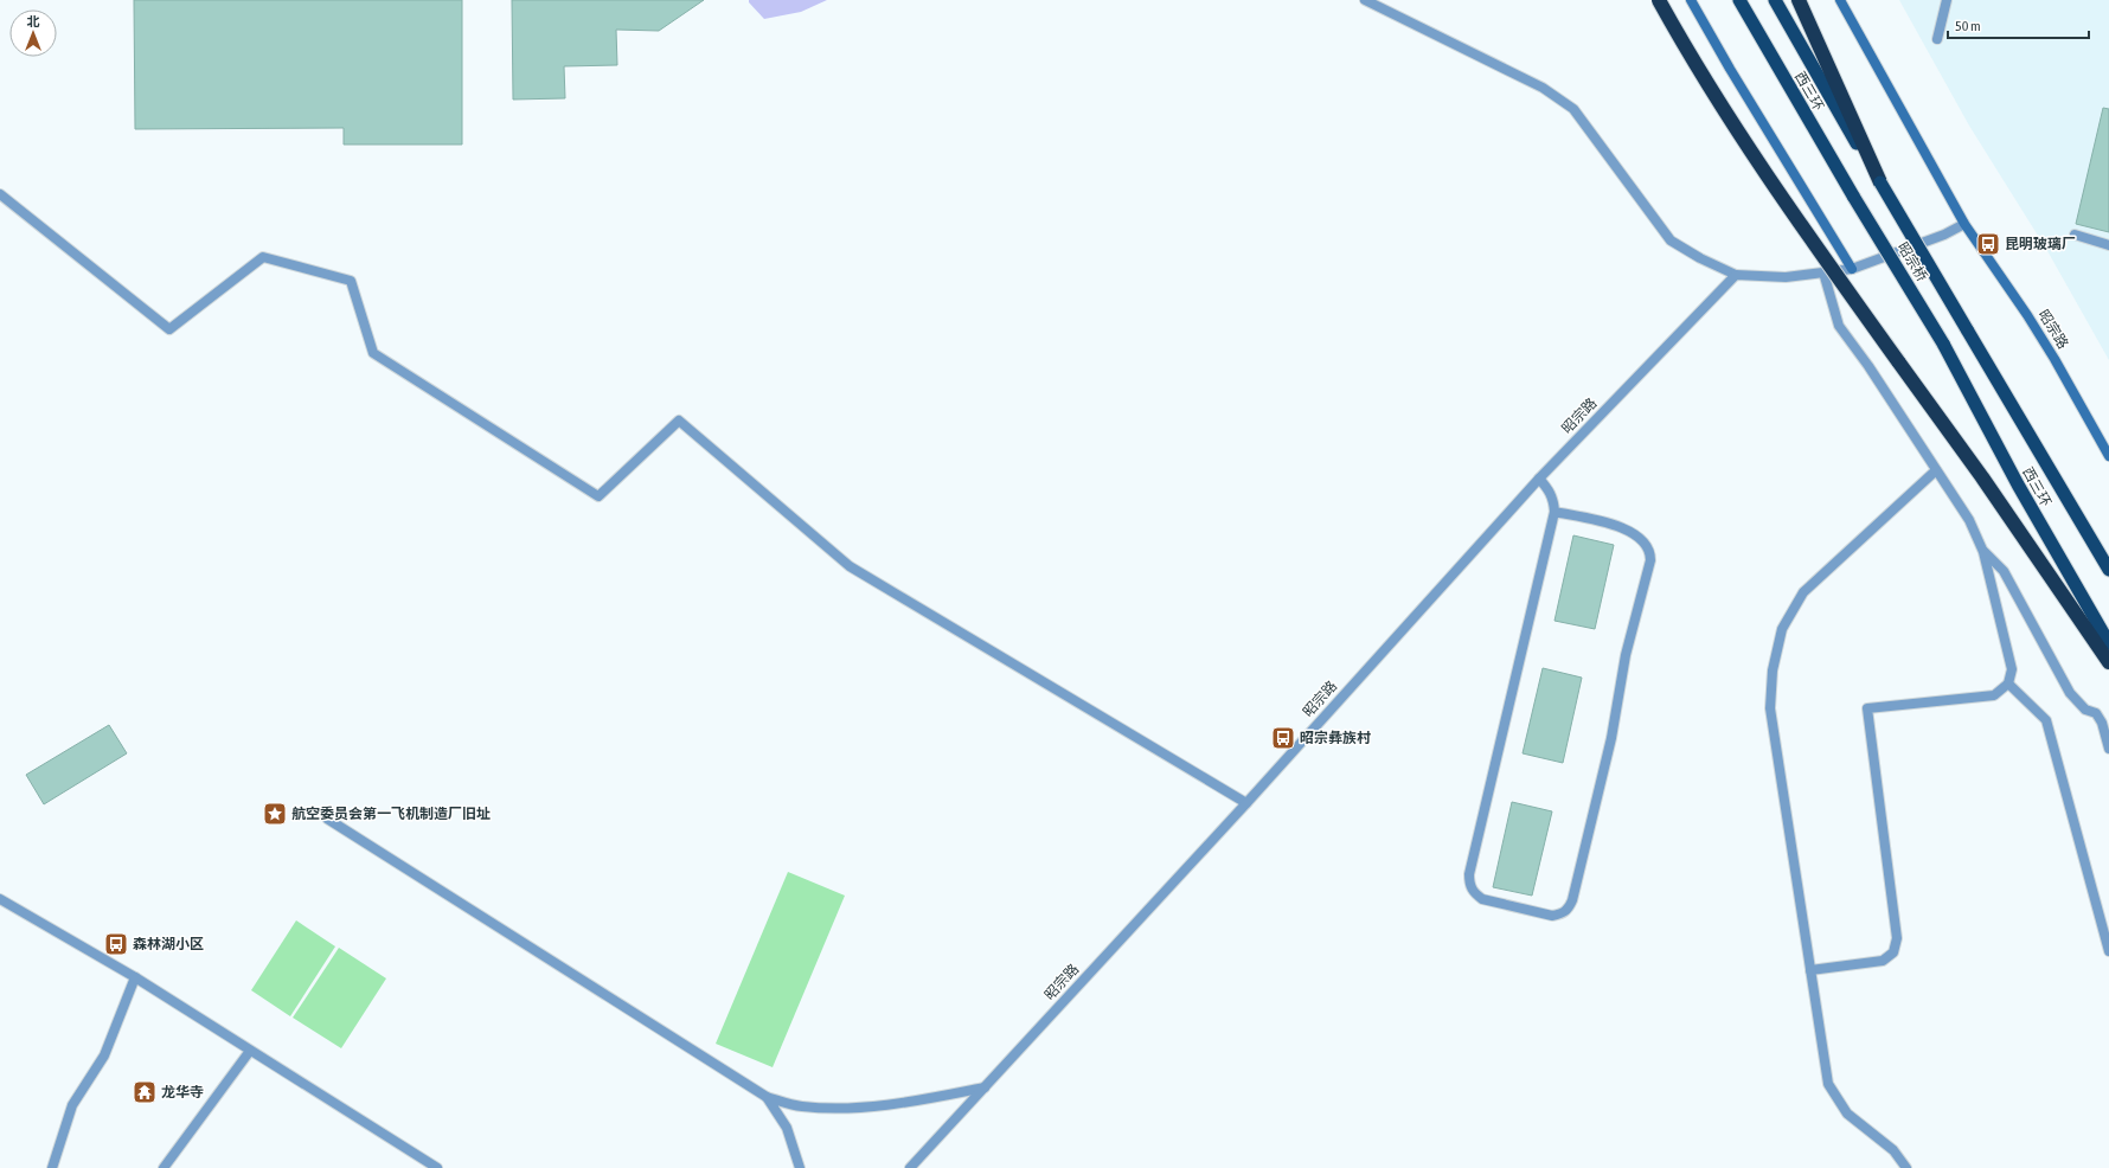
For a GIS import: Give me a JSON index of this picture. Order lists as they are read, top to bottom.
{
  "streets": {
    "highway": ["西三环", "昭宗桥"],
    "main road": ["昭宗路"]
  },
  "crossings": [
    ["西三环", "昭宗桥"]
  ],
  "places": {
    "bus stop": ["昆明玻璃厂", "昭宗彝族村", "森林湖小区"],
    "place": ["航空委员会第一飞机制造厂旧址"],
    "temple": ["龙华寺"]
  },
  "scale_bar": "50 m",
  "north": "top"
}
